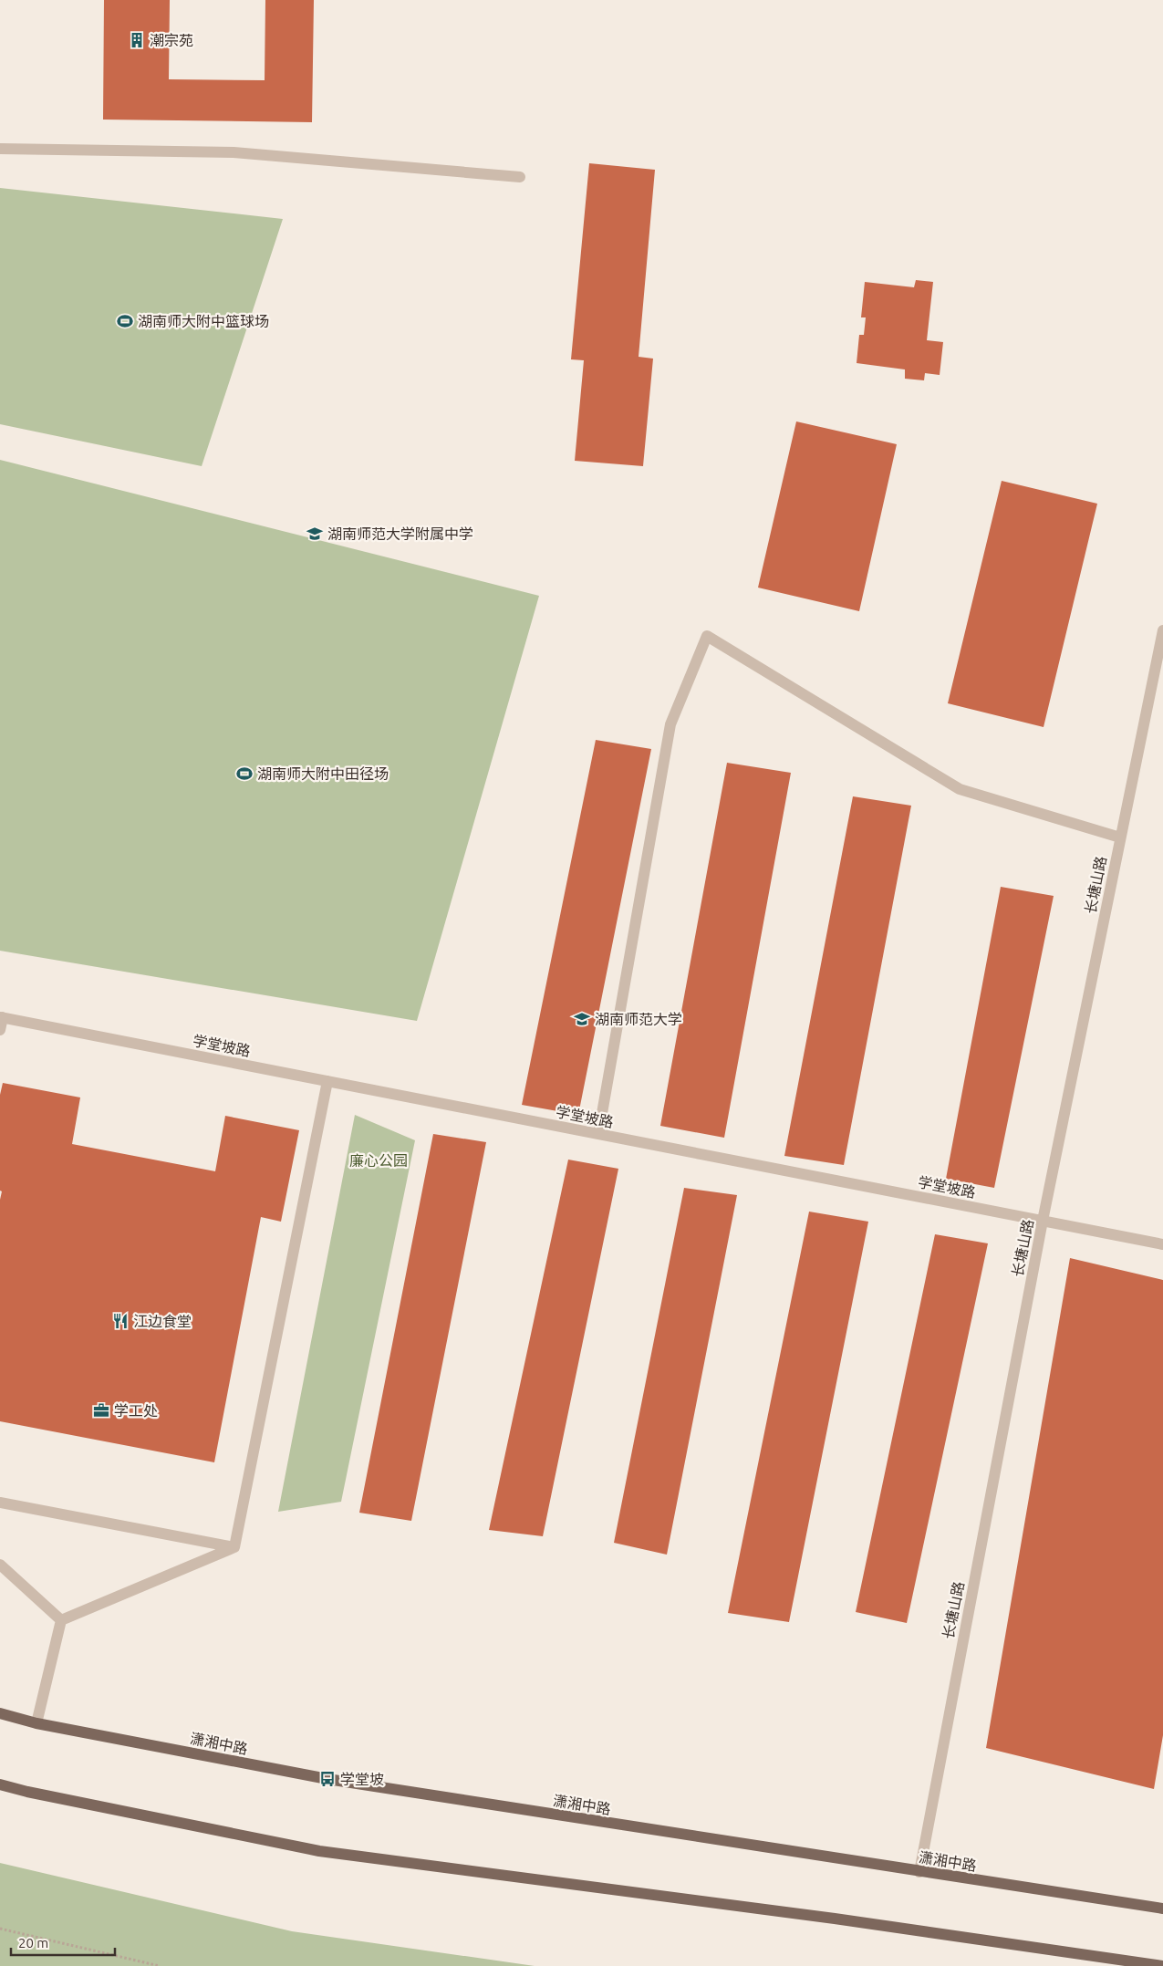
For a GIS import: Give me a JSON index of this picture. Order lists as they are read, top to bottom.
{
  "streets": {
    "main road": ["潇湘中路"],
    "street": ["长塘山路", "学堂坡路"]
  },
  "crossings": [
    ["长塘山路", "学堂坡路"],
    ["长塘山路", "潇湘中路"]
  ],
  "parks": ["廉心公园"],
  "places": {
    "building": ["潮宗苑"],
    "sports": ["湖南师大附中篮球场", "湖南师大附中田径场"],
    "school or university": ["湖南师范大学附属中学", "湖南师范大学"],
    "restaurant": ["江边食堂"],
    "office": ["学工处"],
    "bus stop": ["学堂坡"]
  },
  "scale_bar": "20 m"
}
